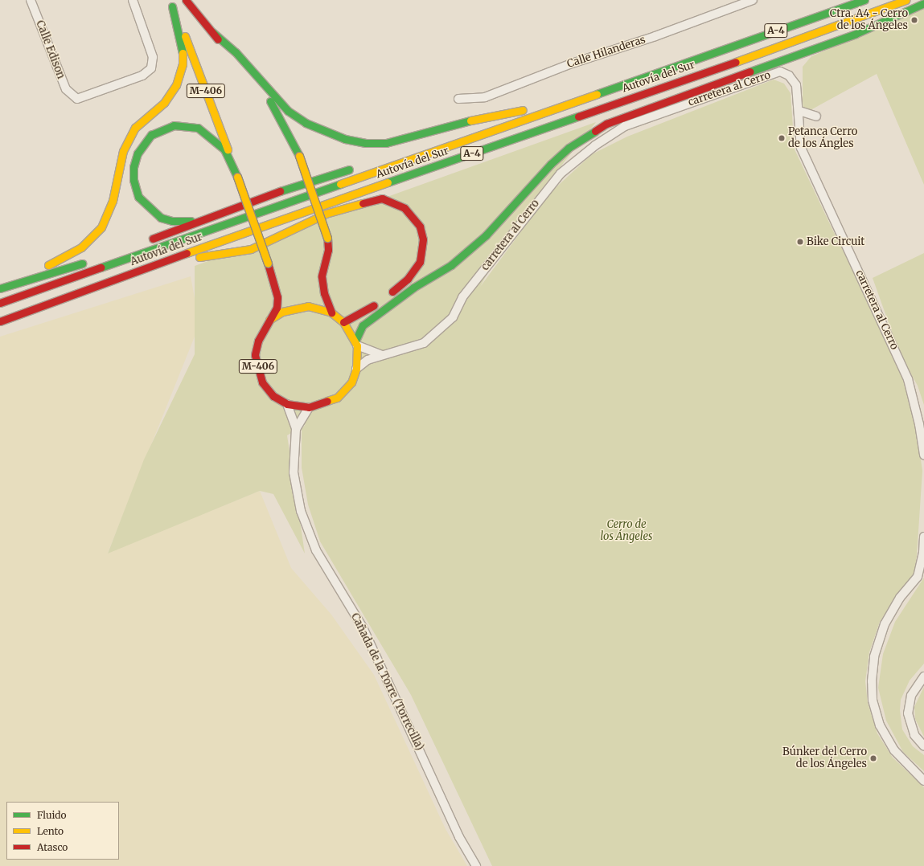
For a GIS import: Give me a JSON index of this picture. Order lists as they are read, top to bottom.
{
  "streets": {
    "highway": ["A-4", "Autovía del Sur", "M-406"],
    "street": [
      "Calle Edison",
      "Calle Hilanderas",
      "carretera al Cerro",
      "Cañada de la Torre (Torrecilla)"
    ]
  },
  "crossings": [
    ["carretera al Cerro", "M-406"],
    ["carretera al Cerro", "Cañada de la Torre (Torrecilla)"],
    ["M-406", "Cañada de la Torre (Torrecilla)"]
  ],
  "parks": ["Cerro de los Ángeles"],
  "places": [
    "Ctra. A4 - Cerro de los Ángeles",
    "Petanca Cerro de los Ángles",
    "Bike Circuit",
    "Búnker del Cerro de los Ángeles"
  ],
  "legend": ["Fluido", "Lento", "Atasco"]
}
